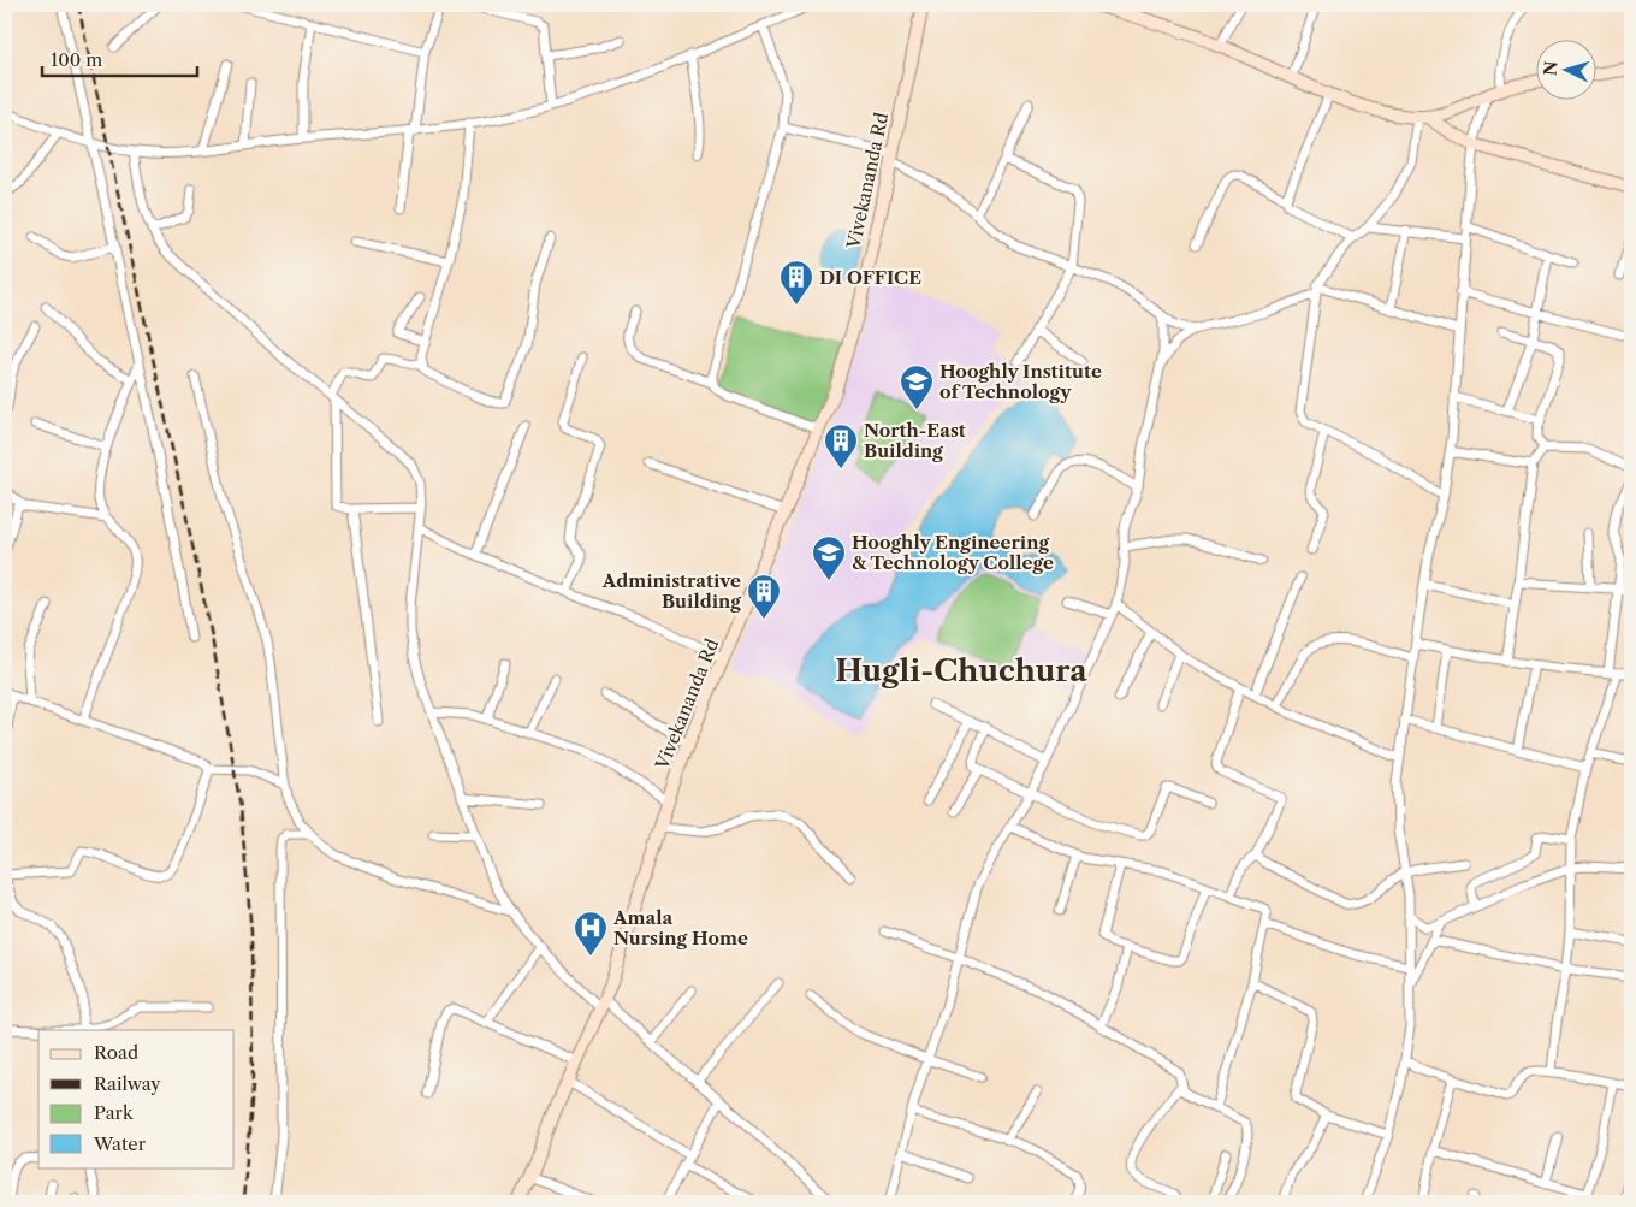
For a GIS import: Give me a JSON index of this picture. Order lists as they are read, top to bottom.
{
  "streets": {
    "street": ["Vivekananda Rd"]
  },
  "districts": ["Hugli-Chuchura"],
  "places": {
    "building": ["DI OFFICE", "North-East Building", "Administrative Building"],
    "school or university": ["Hooghly Institute of Technology", "Hooghly Engineering & Technology College"],
    "hospital": ["Amala Nursing Home"]
  },
  "legend": [
    "Road",
    "Railway",
    "Park",
    "Water"
  ],
  "scale_bar": "100 m",
  "north": "left"
}
